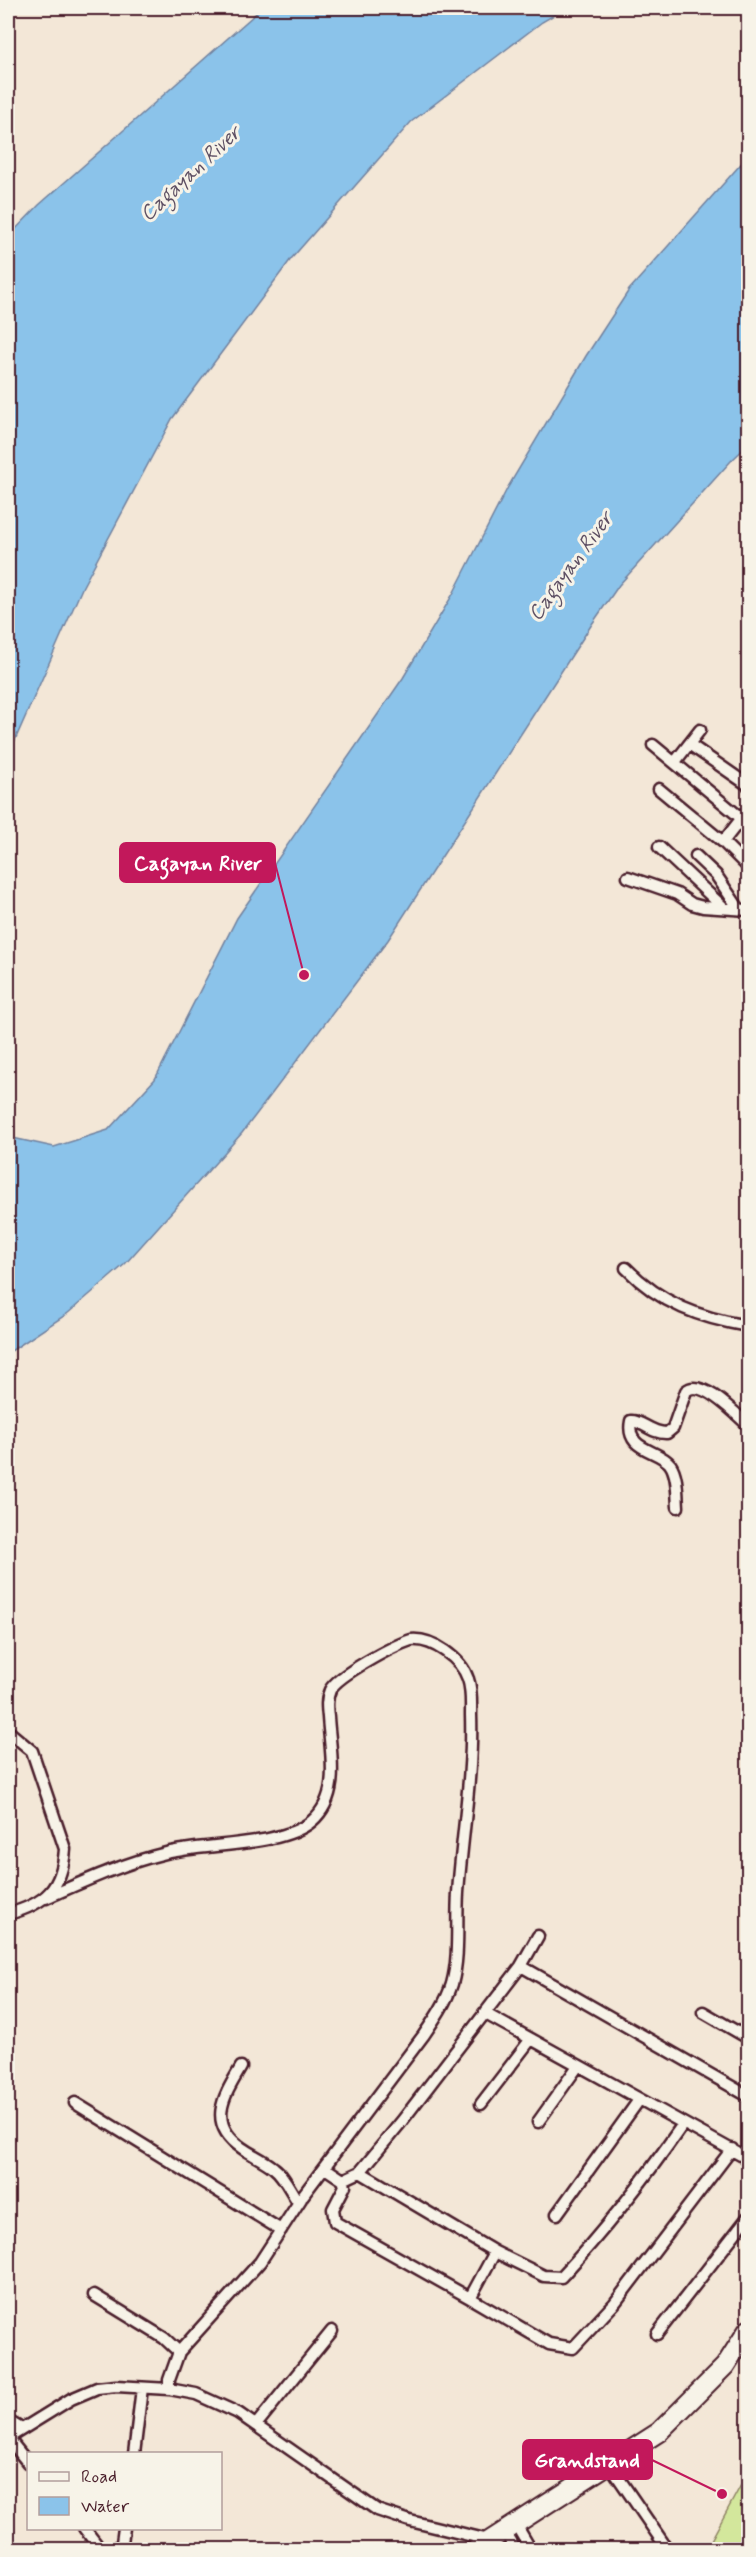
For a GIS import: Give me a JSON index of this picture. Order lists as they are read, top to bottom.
{
  "water": ["Cagayan River"],
  "places": ["Cagayan River", "Grandstand"],
  "legend": ["Road", "Water"]
}
